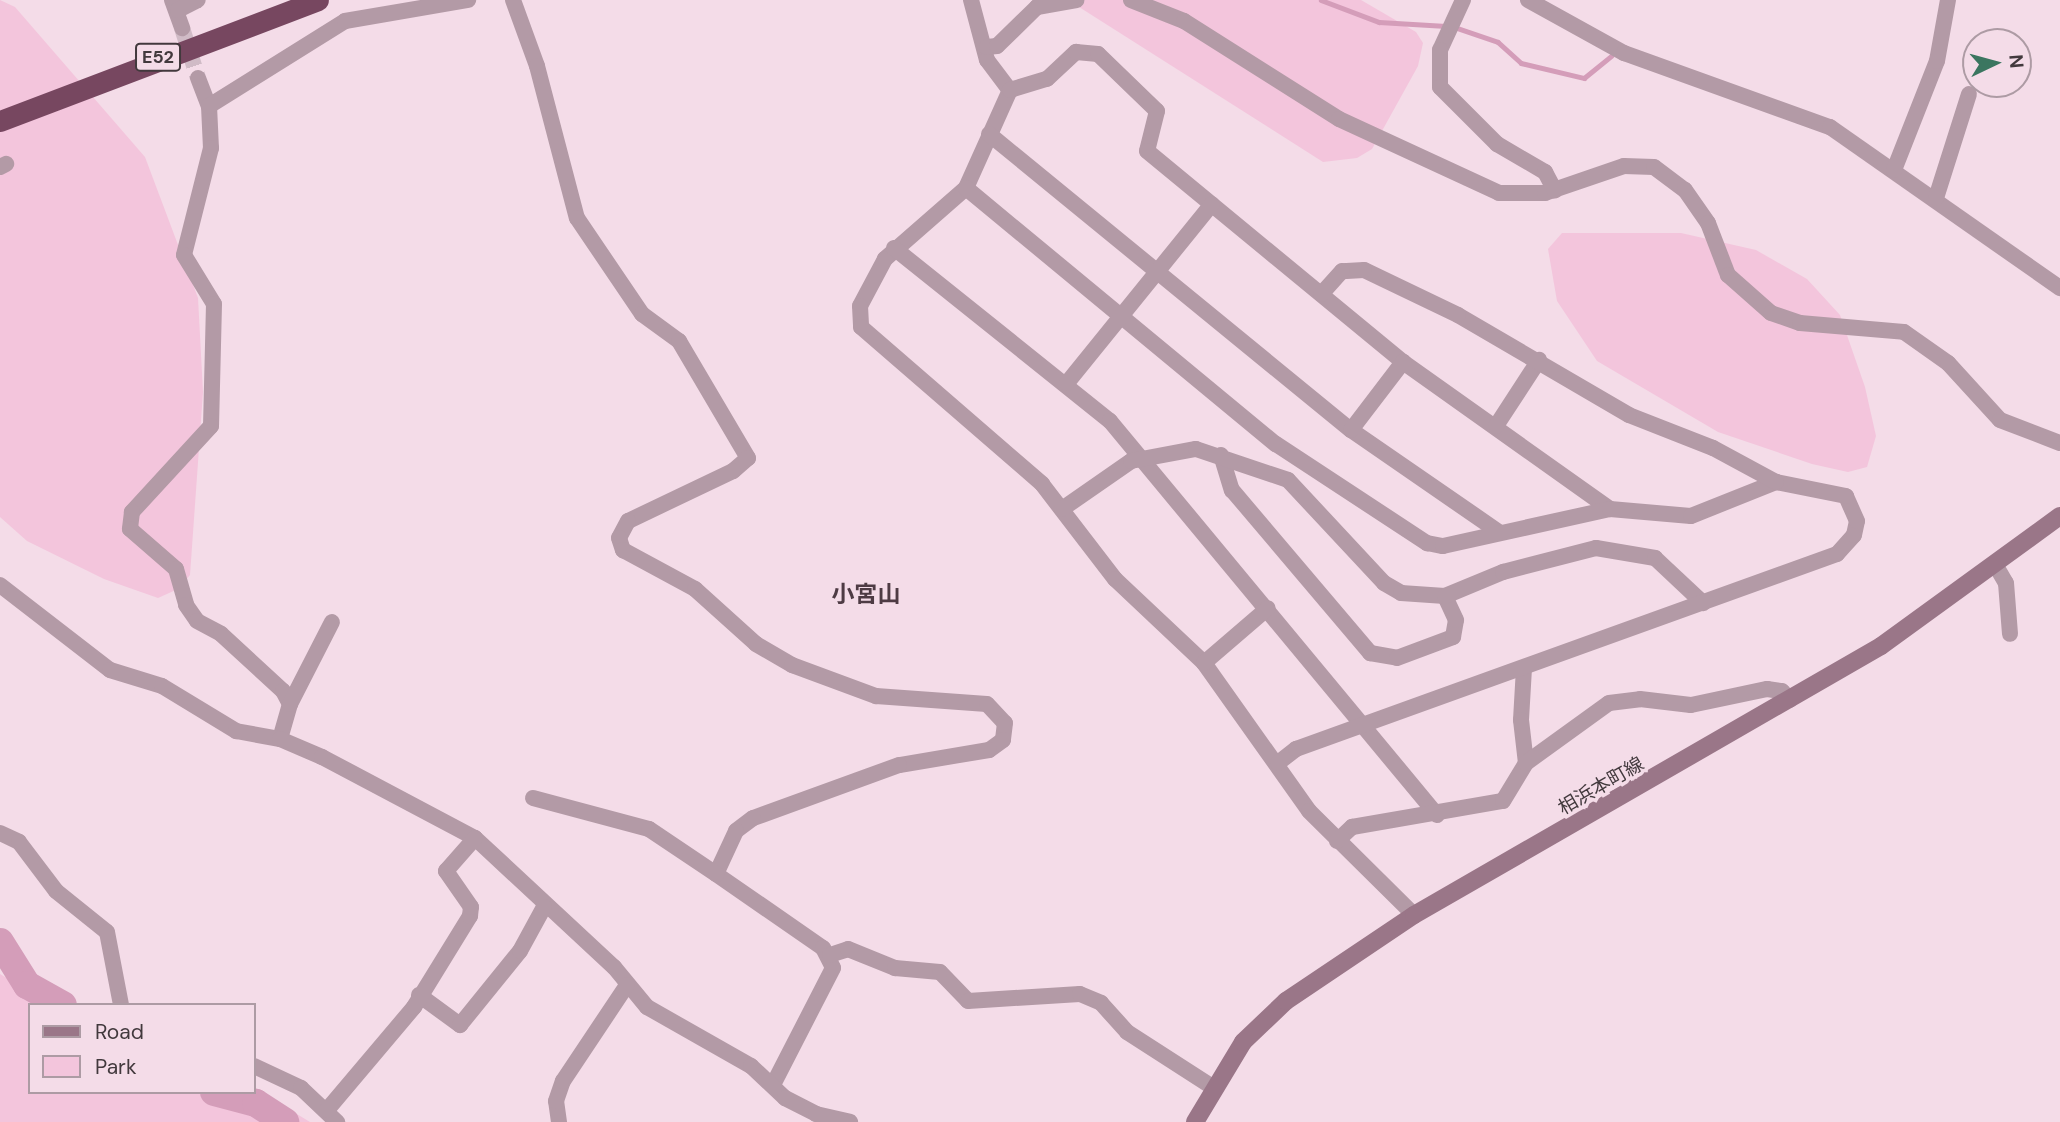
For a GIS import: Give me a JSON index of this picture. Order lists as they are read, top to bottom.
{
  "streets": {
    "highway": ["E52"],
    "main road": ["相浜本町線"]
  },
  "districts": ["小宮山"],
  "legend": ["Road", "Park"],
  "north": "right"
}
